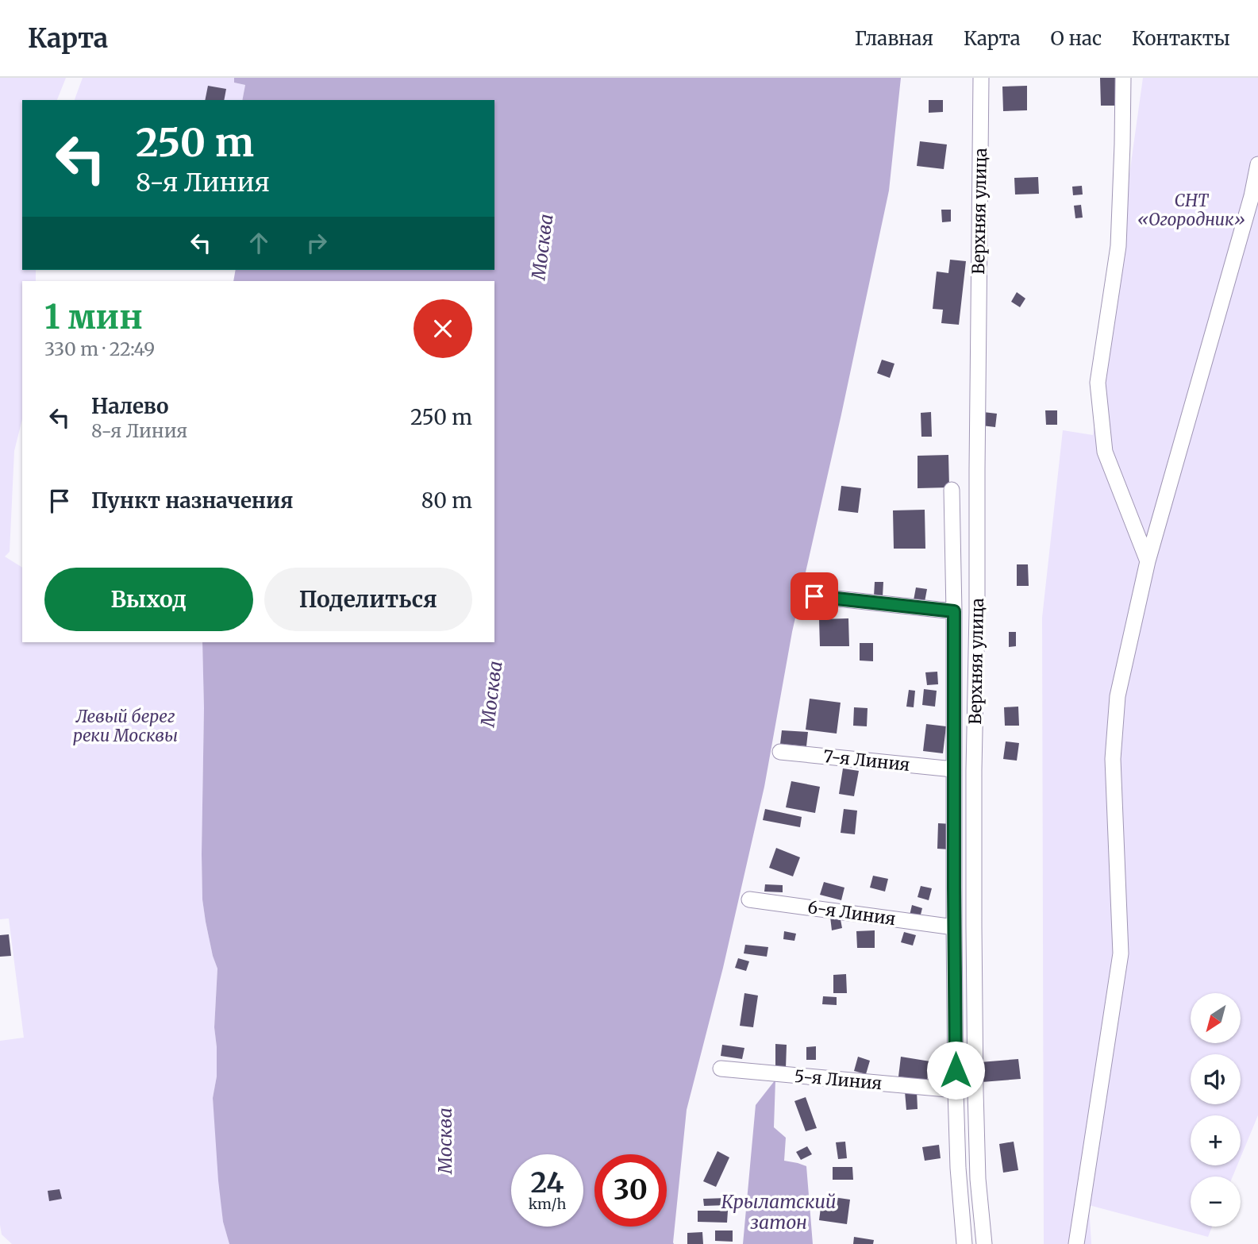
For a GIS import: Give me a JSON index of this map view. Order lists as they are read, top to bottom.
{
  "streets": {
    "street": [
      "Верхняя улица",
      "7-я Линия",
      "6-я Линия",
      "5-я Линия"
    ]
  },
  "water": ["Москва", "Крылатский затон"],
  "parks": ["СНТ «Огородник»", "Левый берег реки Москвы"],
  "north": "bottom left",
  "page": {
    "header": "Карта",
    "nav": [
      "Главная",
      "Карта",
      "О нас",
      "Контакты"
    ],
    "turn": ["250 m", "8-я Линия"],
    "heading": ["1 мин", "330 m · 22:49"],
    "list": [
      {
        "name": "Налево",
        "note": "8-я Линия",
        "value": "250 m"
      },
      {
        "name": "Пункт назначения",
        "value": "80 m"
      }
    ],
    "buttons": ["Выход", "Поделиться"],
    "map_buttons": ["+", "−"],
    "speed": "24 km/h",
    "limit": "30"
  }
}
